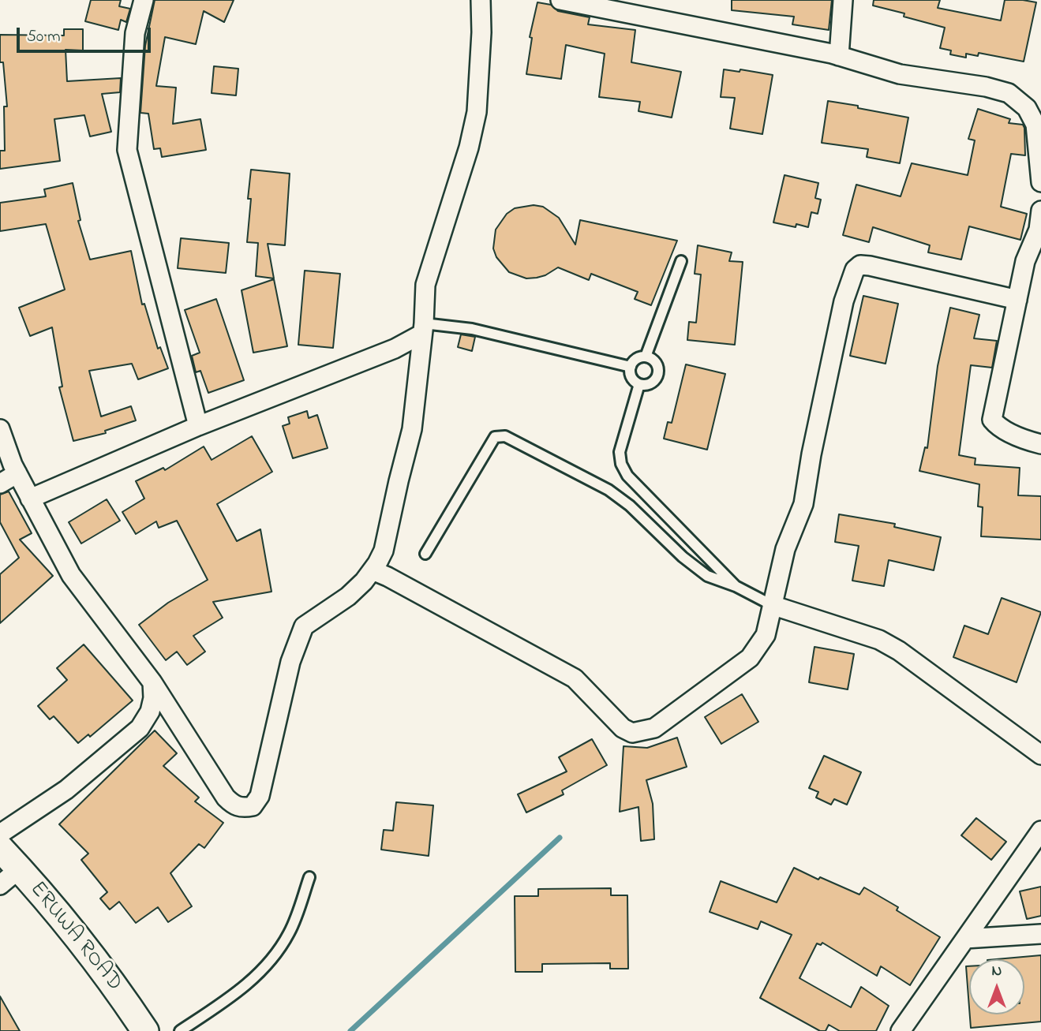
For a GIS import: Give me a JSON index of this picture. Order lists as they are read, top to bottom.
{
  "streets": {
    "main road": ["ERUWA ROAD"]
  },
  "scale_bar": "50 m",
  "north": "top"
}
